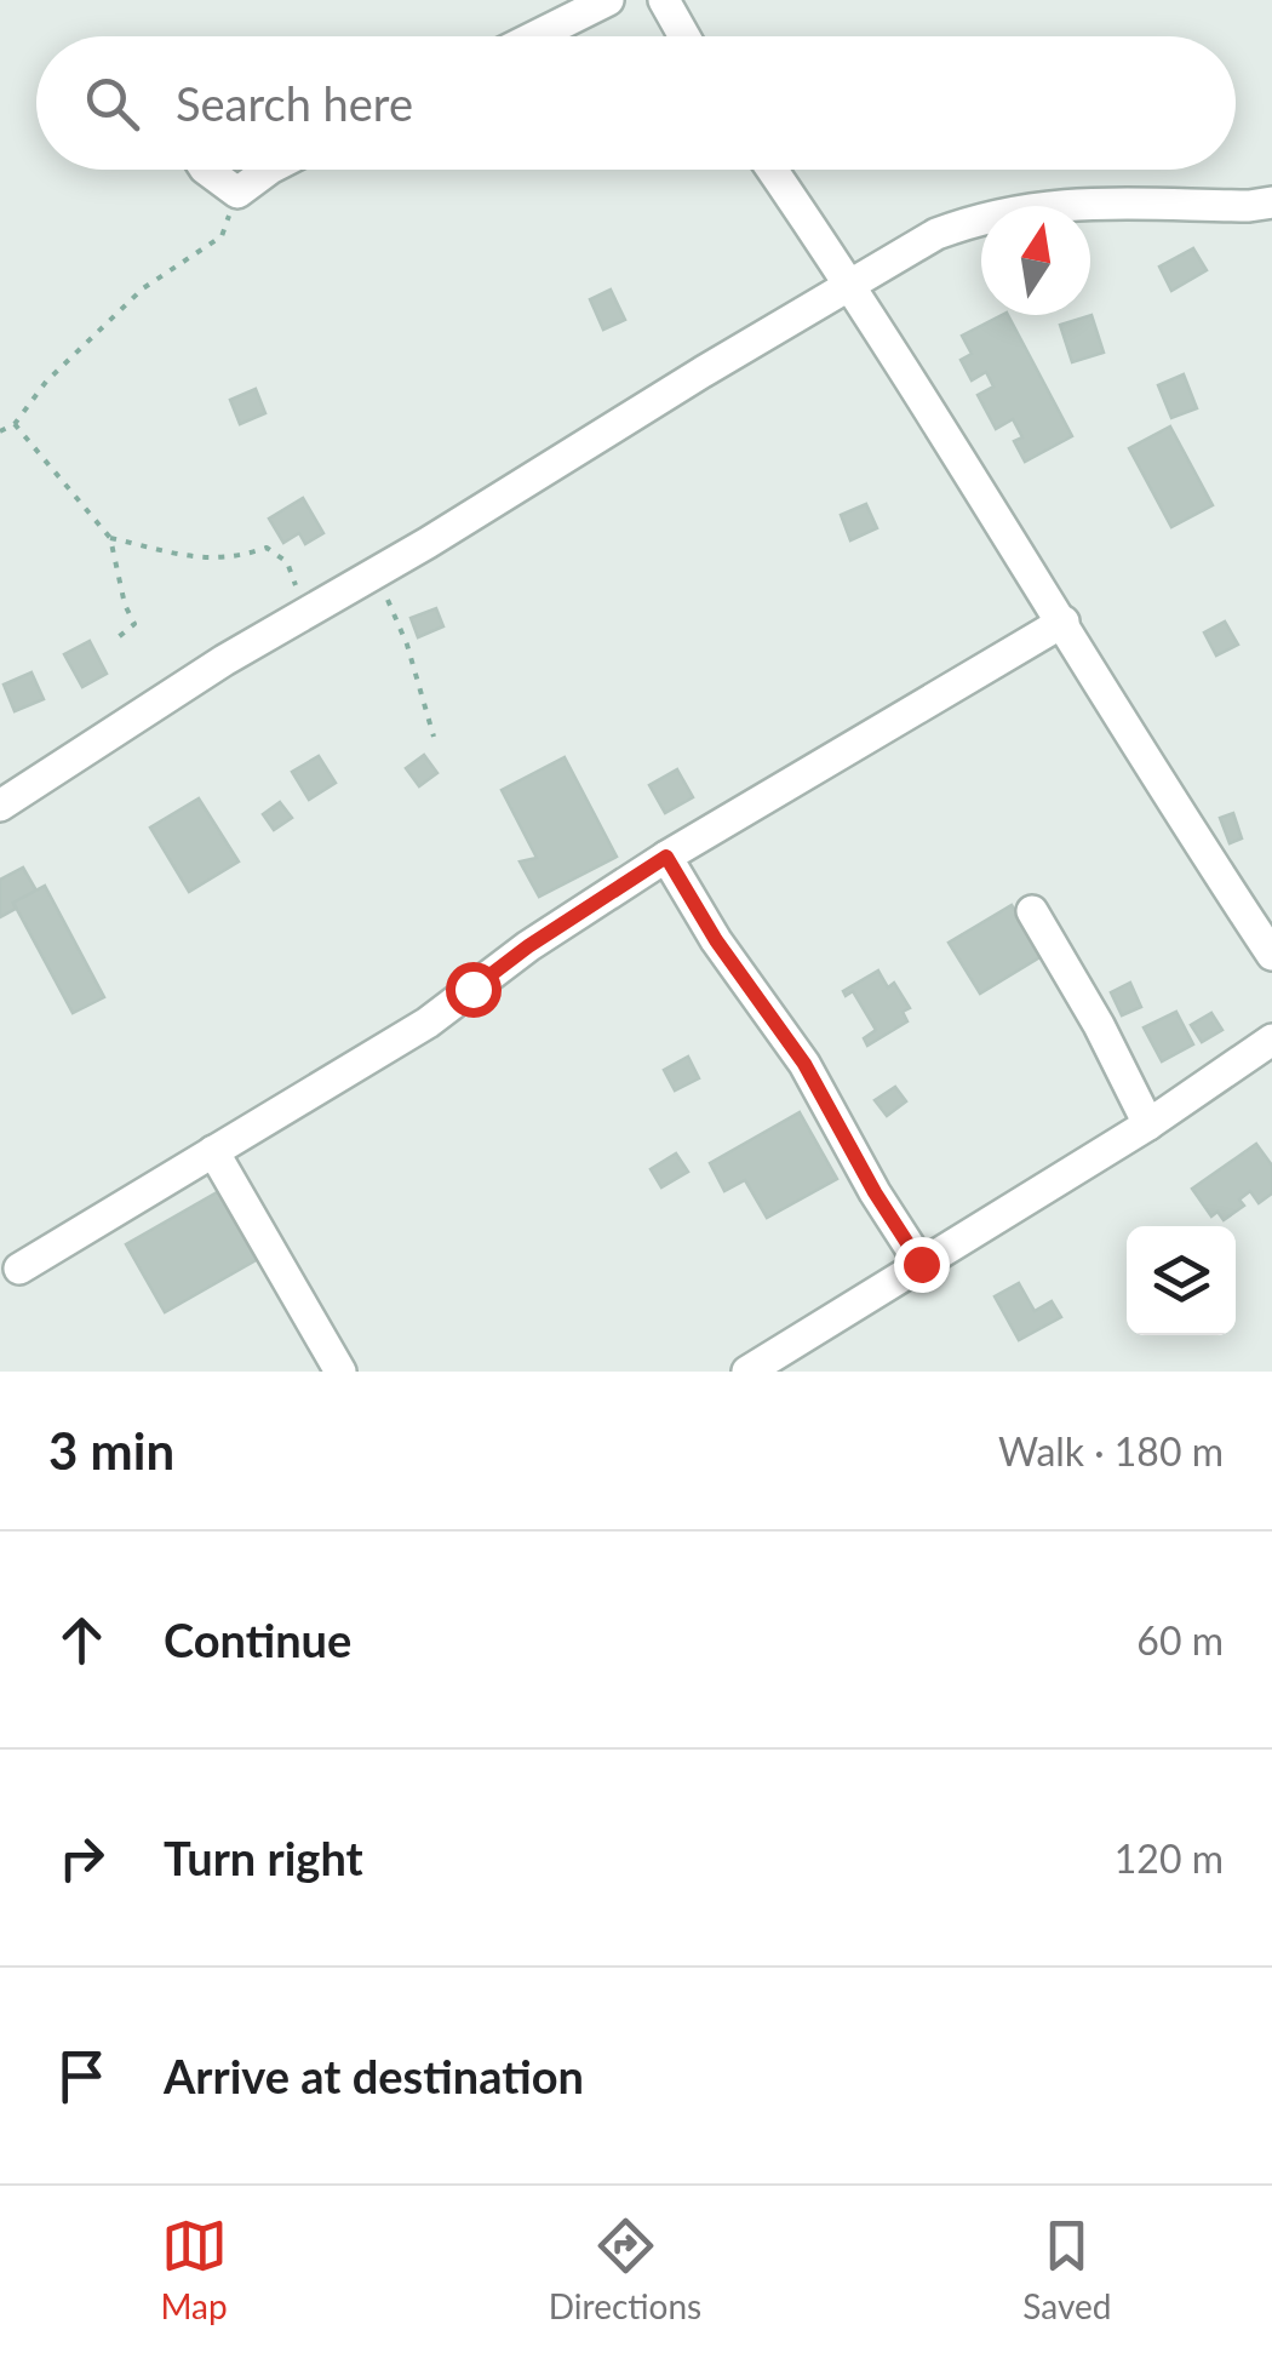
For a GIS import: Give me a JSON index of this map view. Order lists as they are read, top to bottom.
{
  "north": "top",
  "page": {
    "search": "Search here",
    "heading": ["3 min", "Walk · 180 m"],
    "list": [
      ["Continue", "60 m"],
      ["Turn right", "120 m"],
      "Arrive at destination"
    ],
    "nav": ["Map", "Directions", "Saved"]
  }
}
